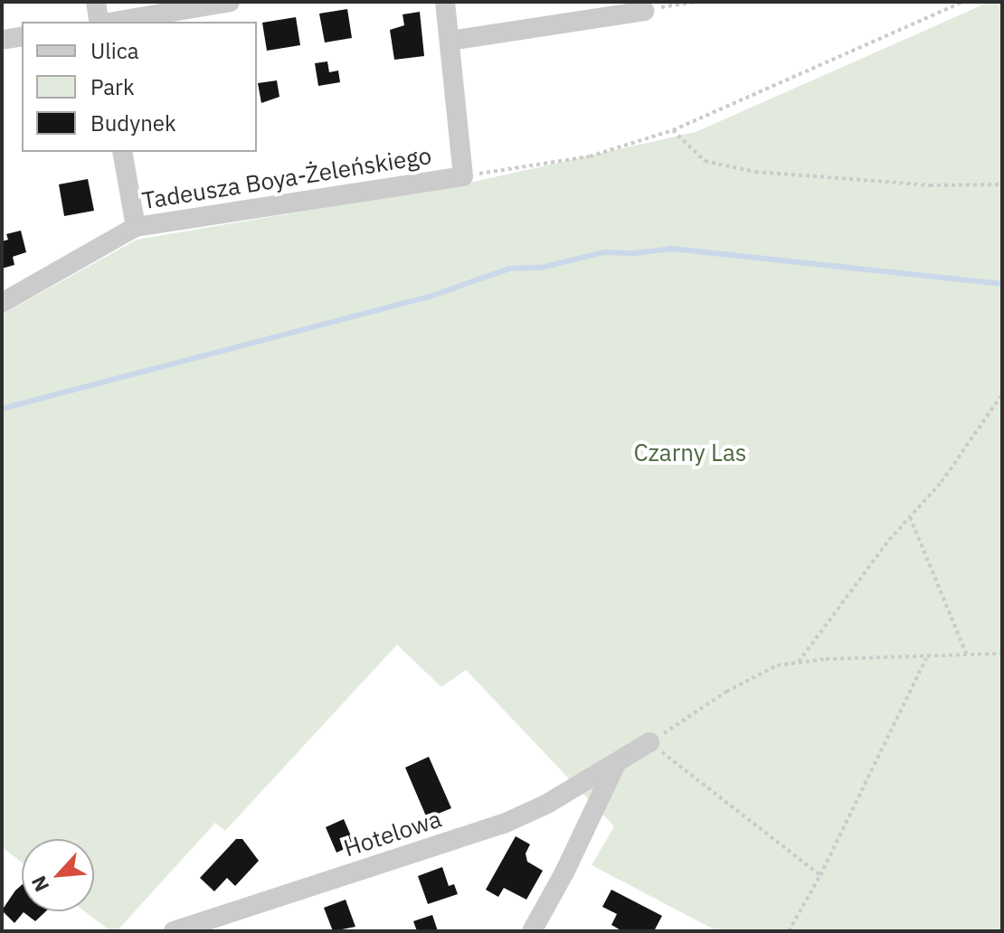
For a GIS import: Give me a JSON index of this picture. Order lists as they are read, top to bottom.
{
  "streets": {
    "street": ["Tadeusza Boya-Żeleńskiego", "Hotelowa"]
  },
  "parks": ["Czarny Las"],
  "legend": ["Ulica", "Park", "Budynek"],
  "north": "bottom left"
}
